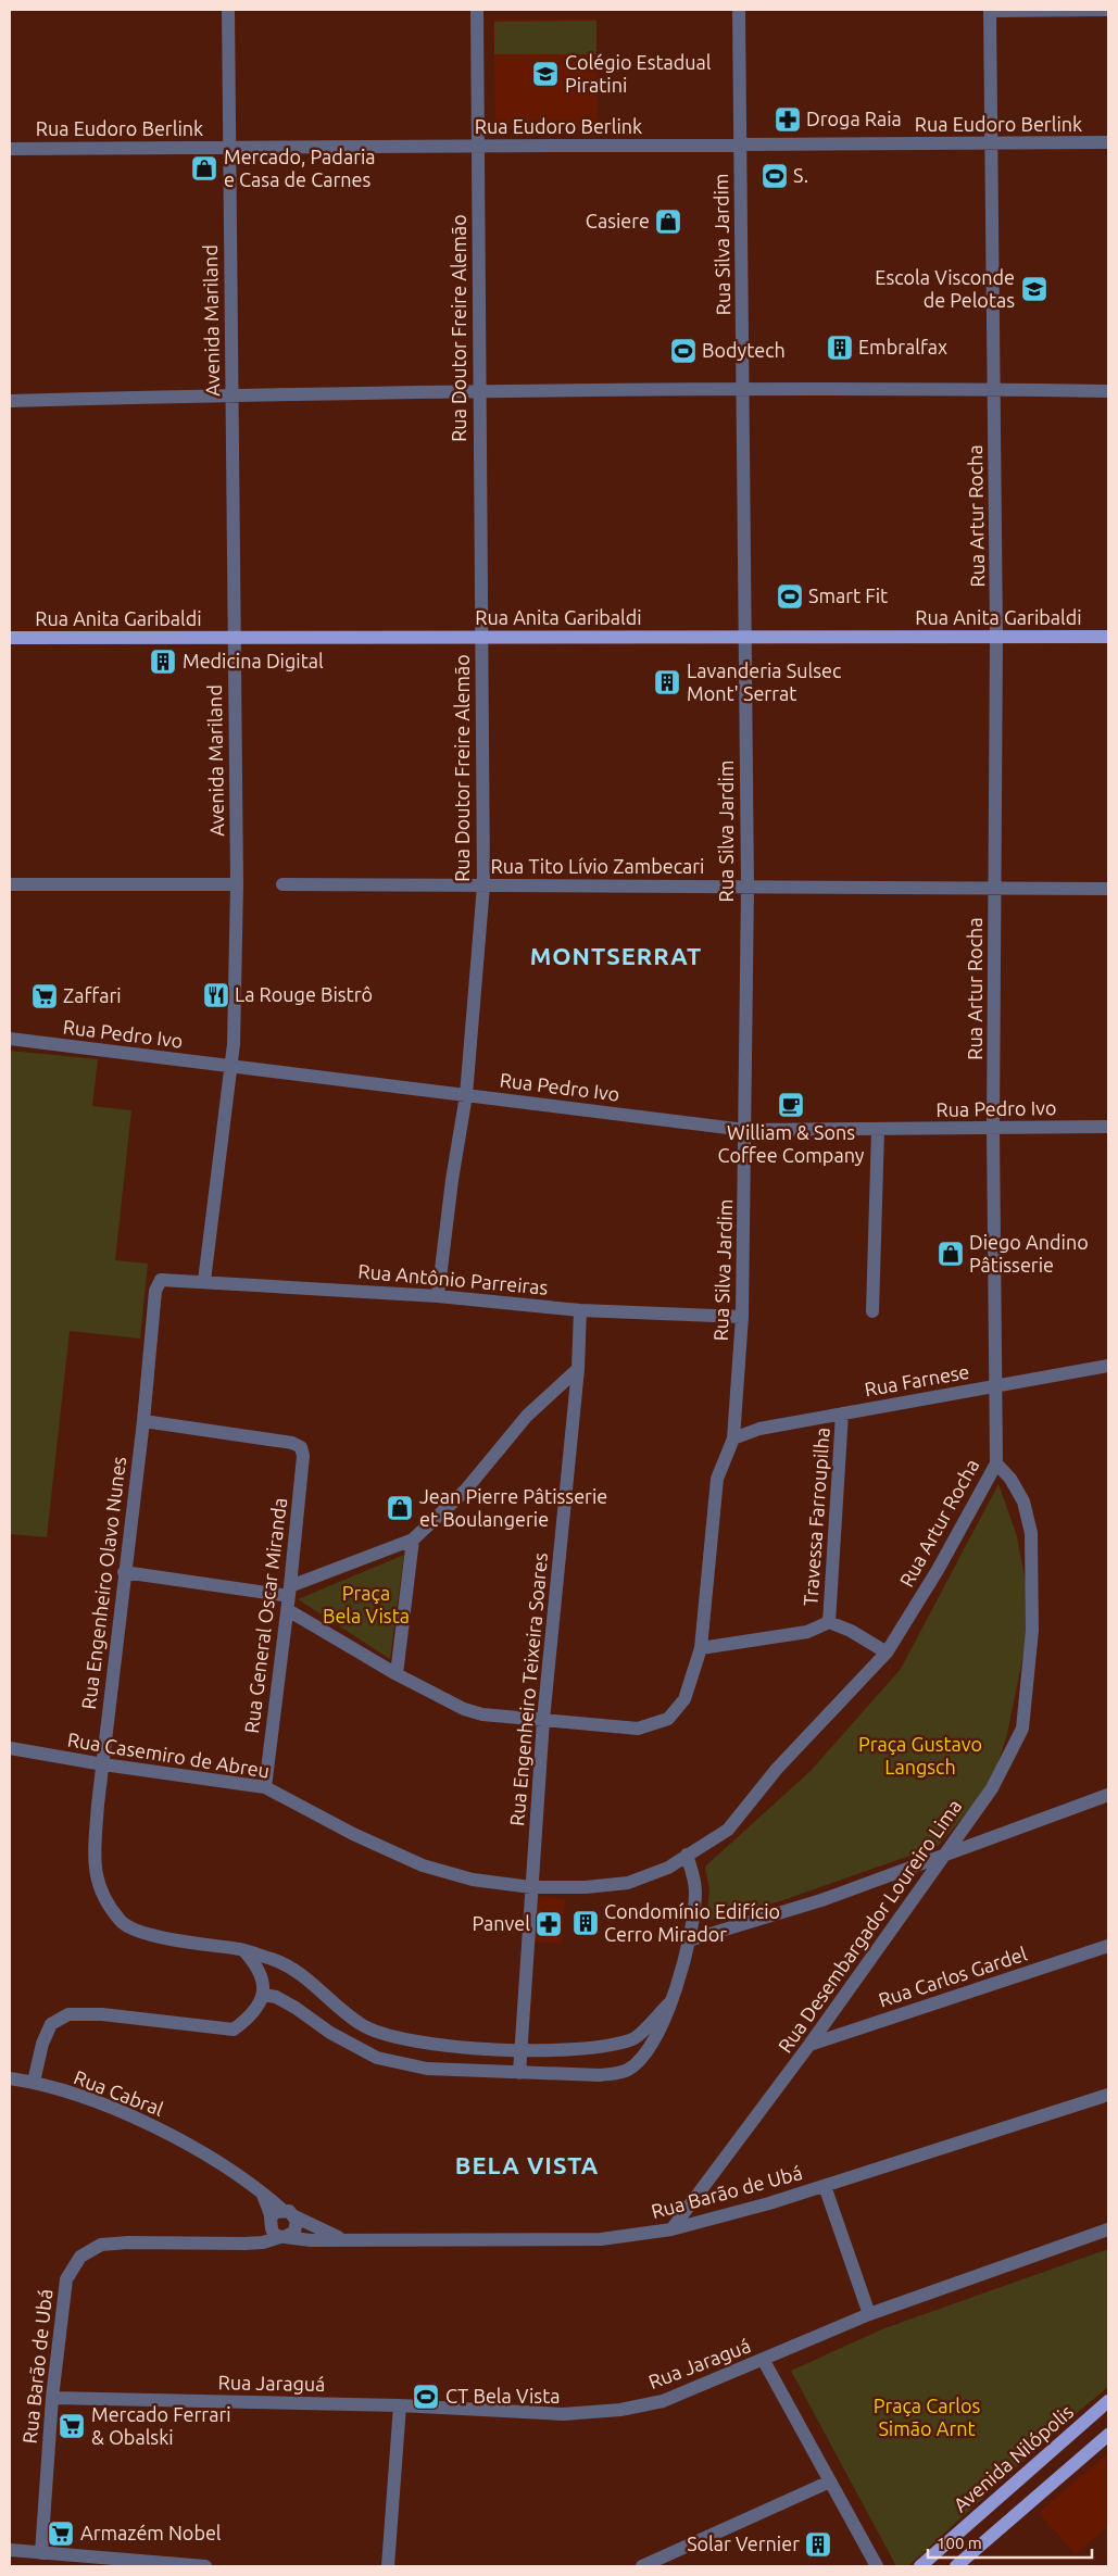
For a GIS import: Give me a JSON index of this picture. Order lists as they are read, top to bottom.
{
  "streets": {
    "main road": ["Rua Anita Garibaldi", "Avenida Nilópolis"],
    "street": [
      "Rua Eudoro Berlink",
      "Rua Silva Jardim",
      "Avenida Mariland",
      "Rua Doutor Freire Alemão",
      "Rua Artur Rocha",
      "Rua Tito Lívio Zambecari",
      "Rua Pedro Ivo",
      "Rua Antônio Parreiras",
      "Rua Farnese",
      "Travessa Farroupilha",
      "Rua Engenheiro Olavo Nunes",
      "Rua General Oscar Miranda",
      "Rua Engenheiro Teixeira Soares",
      "Rua Casemiro de Abreu",
      "Rua Desembargador Loureiro Lima",
      "Rua Carlos Gardel",
      "Rua Cabral",
      "Rua Barão de Ubá",
      "Rua Jaraguá"
    ]
  },
  "crossings": [
    ["Rua Eudoro Berlink", "Rua Silva Jardim"],
    ["Rua Eudoro Berlink", "Avenida Mariland"],
    ["Rua Eudoro Berlink", "Rua Doutor Freire Alemão"],
    ["Rua Eudoro Berlink", "Rua Artur Rocha"],
    ["Rua Silva Jardim", "Rua Anita Garibaldi"],
    ["Rua Silva Jardim", "Rua Tito Lívio Zambecari"],
    ["Rua Silva Jardim", "Rua Pedro Ivo"],
    ["Rua Silva Jardim", "Rua Antônio Parreiras"],
    ["Rua Silva Jardim", "Rua Farnese"],
    ["Rua Silva Jardim", "Rua General Oscar Miranda"],
    ["Rua Silva Jardim", "Rua Engenheiro Teixeira Soares"],
    ["Avenida Mariland", "Rua Anita Garibaldi"],
    ["Avenida Mariland", "Rua Pedro Ivo"],
    ["Avenida Mariland", "Rua Antônio Parreiras"],
    ["Rua Doutor Freire Alemão", "Rua Anita Garibaldi"],
    ["Rua Doutor Freire Alemão", "Rua Tito Lívio Zambecari"],
    ["Rua Doutor Freire Alemão", "Rua Pedro Ivo"],
    ["Rua Doutor Freire Alemão", "Rua Antônio Parreiras"],
    ["Rua Artur Rocha", "Rua Anita Garibaldi"],
    ["Rua Artur Rocha", "Rua Tito Lívio Zambecari"],
    ["Rua Artur Rocha", "Rua Pedro Ivo"],
    ["Rua Artur Rocha", "Rua Farnese"],
    ["Rua Artur Rocha", "Rua Casemiro de Abreu"],
    ["Rua Artur Rocha", "Rua Desembargador Loureiro Lima"],
    ["Rua Antônio Parreiras", "Rua Engenheiro Olavo Nunes"],
    ["Rua Antônio Parreiras", "Rua Engenheiro Teixeira Soares"],
    ["Rua Farnese", "Travessa Farroupilha"],
    ["Rua Engenheiro Olavo Nunes", "Rua General Oscar Miranda"],
    ["Rua Engenheiro Olavo Nunes", "Rua Engenheiro Teixeira Soares"],
    ["Rua Engenheiro Olavo Nunes", "Rua Casemiro de Abreu"],
    ["Rua General Oscar Miranda", "Rua Casemiro de Abreu"],
    ["Rua Engenheiro Teixeira Soares", "Rua Casemiro de Abreu"],
    ["Rua Desembargador Loureiro Lima", "Rua Carlos Gardel"],
    ["Rua Desembargador Loureiro Lima", "Rua Barão de Ubá"],
    ["Rua Cabral", "Rua Barão de Ubá"],
    ["Rua Barão de Ubá", "Rua Jaraguá"]
  ],
  "districts": ["MONTSERRAT", "BELA VISTA"],
  "parks": ["Praça Bela Vista", "Praça Gustavo Langsch", "Praça Carlos Simão Arnt"],
  "places": {
    "school or university": ["Colégio Estadual Piratini", "Escola Visconde de Pelotas"],
    "pharmacy": ["Droga Raia", "Panvel"],
    "shop": [
      "Mercado, Padaria e Casa de Carnes",
      "Casiere",
      "Diego Andino Pâtisserie",
      "Jean Pierre Pâtisserie et Boulangerie"
    ],
    "sports": [
      "S.",
      "Bodytech",
      "Smart Fit",
      "CT Bela Vista"
    ],
    "building": [
      "Embralfax",
      "Medicina Digital",
      "Lavanderia Sulsec Mont' Serrat",
      "Condomínio Edifício Cerro Mirador",
      "Solar Vernier"
    ],
    "restaurant": ["La Rouge Bistrô"],
    "supermarket": ["Zaffari", "Mercado Ferrari & Obalski", "Armazém Nobel"],
    "cafe": ["William & Sons Coffee Company"]
  },
  "scale_bar": "100 m"
}
